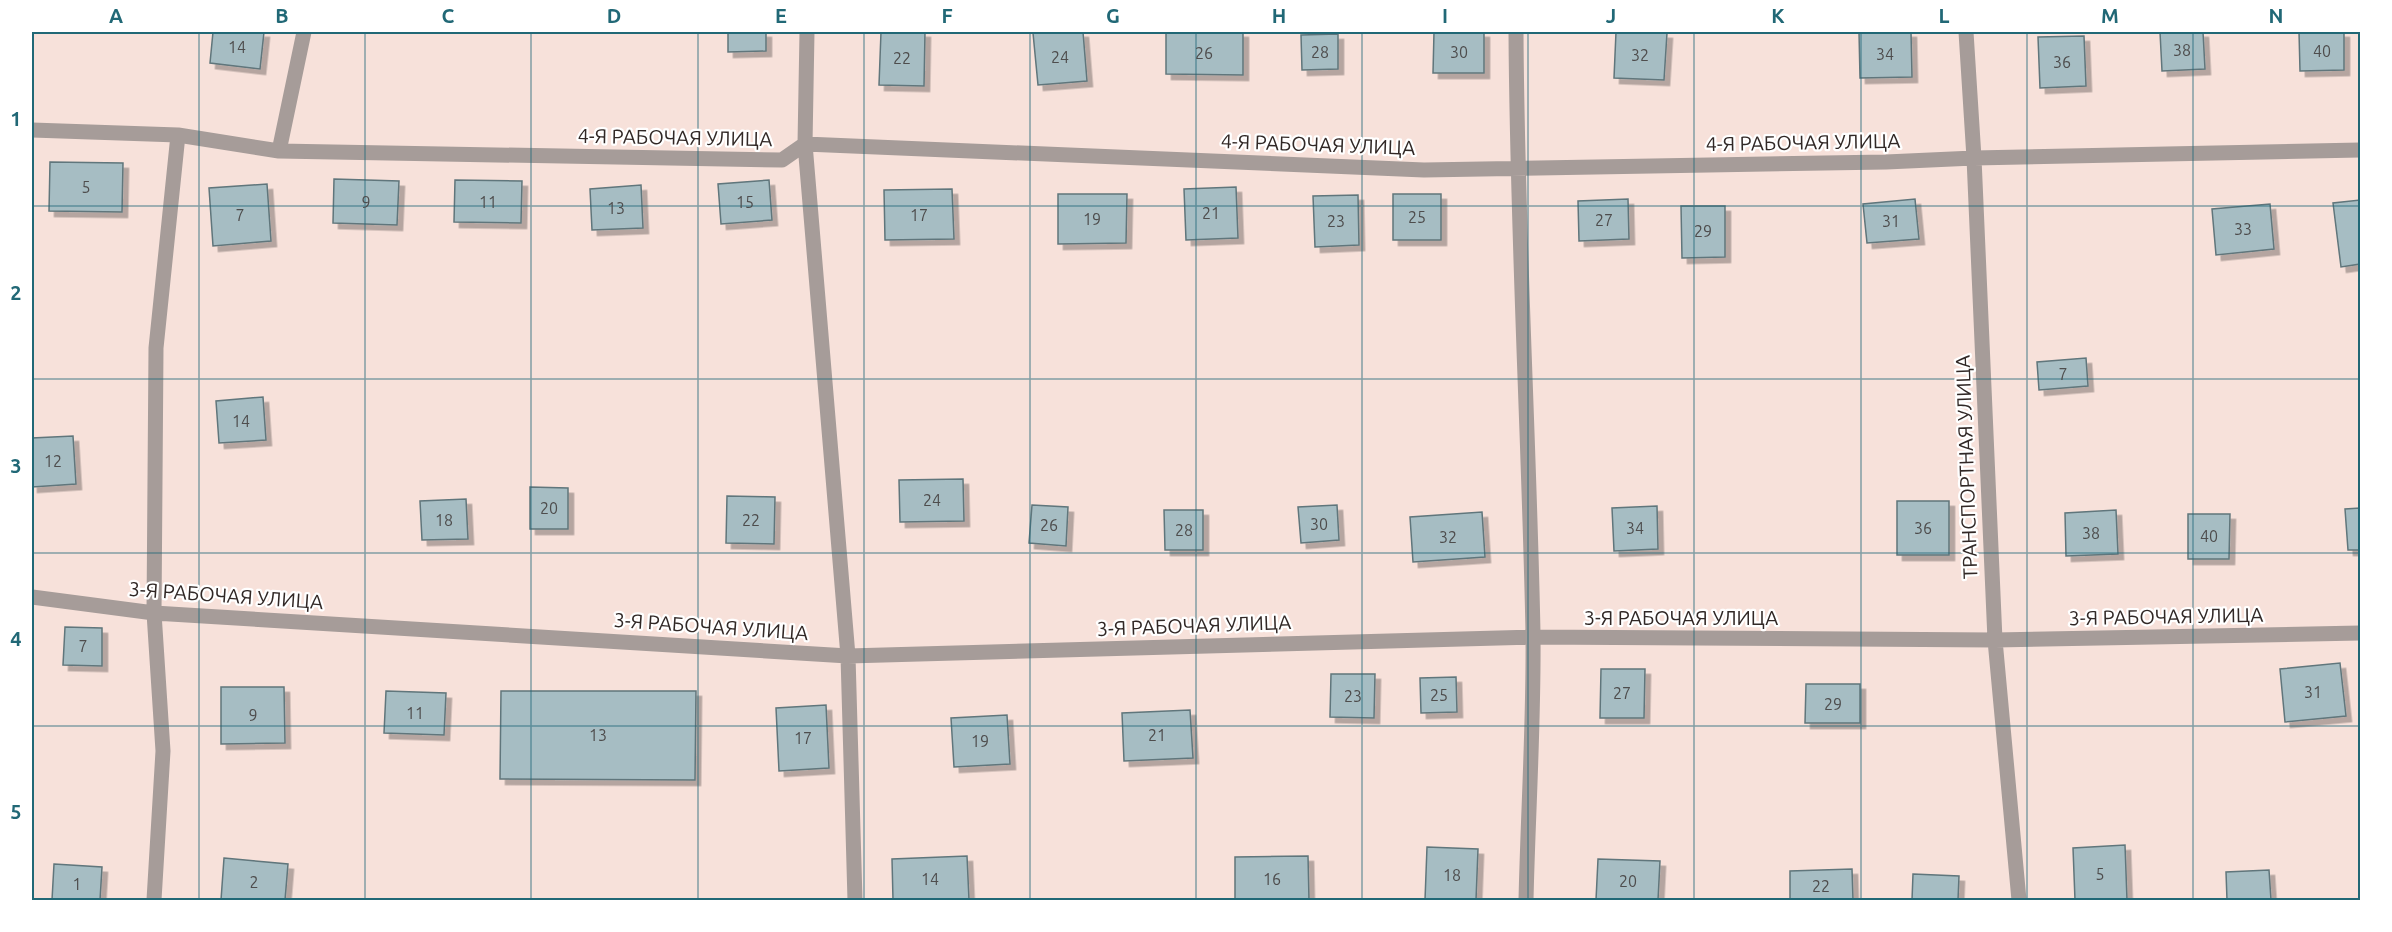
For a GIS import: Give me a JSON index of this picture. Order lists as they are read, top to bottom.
{
  "streets": {
    "street": ["4-Я РАБОЧАЯ УЛИЦА", "ТРАНСПОРТНАЯ УЛИЦА", "3-Я РАБОЧАЯ УЛИЦА"]
  },
  "crossings": [
    ["4-Я РАБОЧАЯ УЛИЦА", "ТРАНСПОРТНАЯ УЛИЦА"],
    ["ТРАНСПОРТНАЯ УЛИЦА", "3-Я РАБОЧАЯ УЛИЦА"]
  ],
  "house_numbers": [
    "14",
    "38",
    "40",
    "28",
    "30",
    "26",
    "34",
    "32",
    "24",
    "22",
    "36",
    "5",
    "9",
    "11",
    "15",
    "13",
    "21",
    "7",
    "17",
    "25",
    "19",
    "27",
    "23",
    "31",
    "33",
    "29",
    "7",
    "14",
    "12",
    "24",
    "20",
    "18",
    "22",
    "30",
    "26",
    "34",
    "36",
    "28",
    "38",
    "40",
    "32",
    "7",
    "31",
    "27",
    "25",
    "23",
    "29",
    "11",
    "9",
    "13",
    "21",
    "17",
    "19",
    "5",
    "18",
    "14",
    "16",
    "20",
    "2",
    "1",
    "22"
  ],
  "grid": {
    "columns": [
      "A",
      "B",
      "C",
      "D",
      "E",
      "F",
      "G",
      "H",
      "I",
      "J",
      "K",
      "L",
      "M",
      "N"
    ],
    "rows": [
      "1",
      "2",
      "3",
      "4",
      "5"
    ]
  }
}
